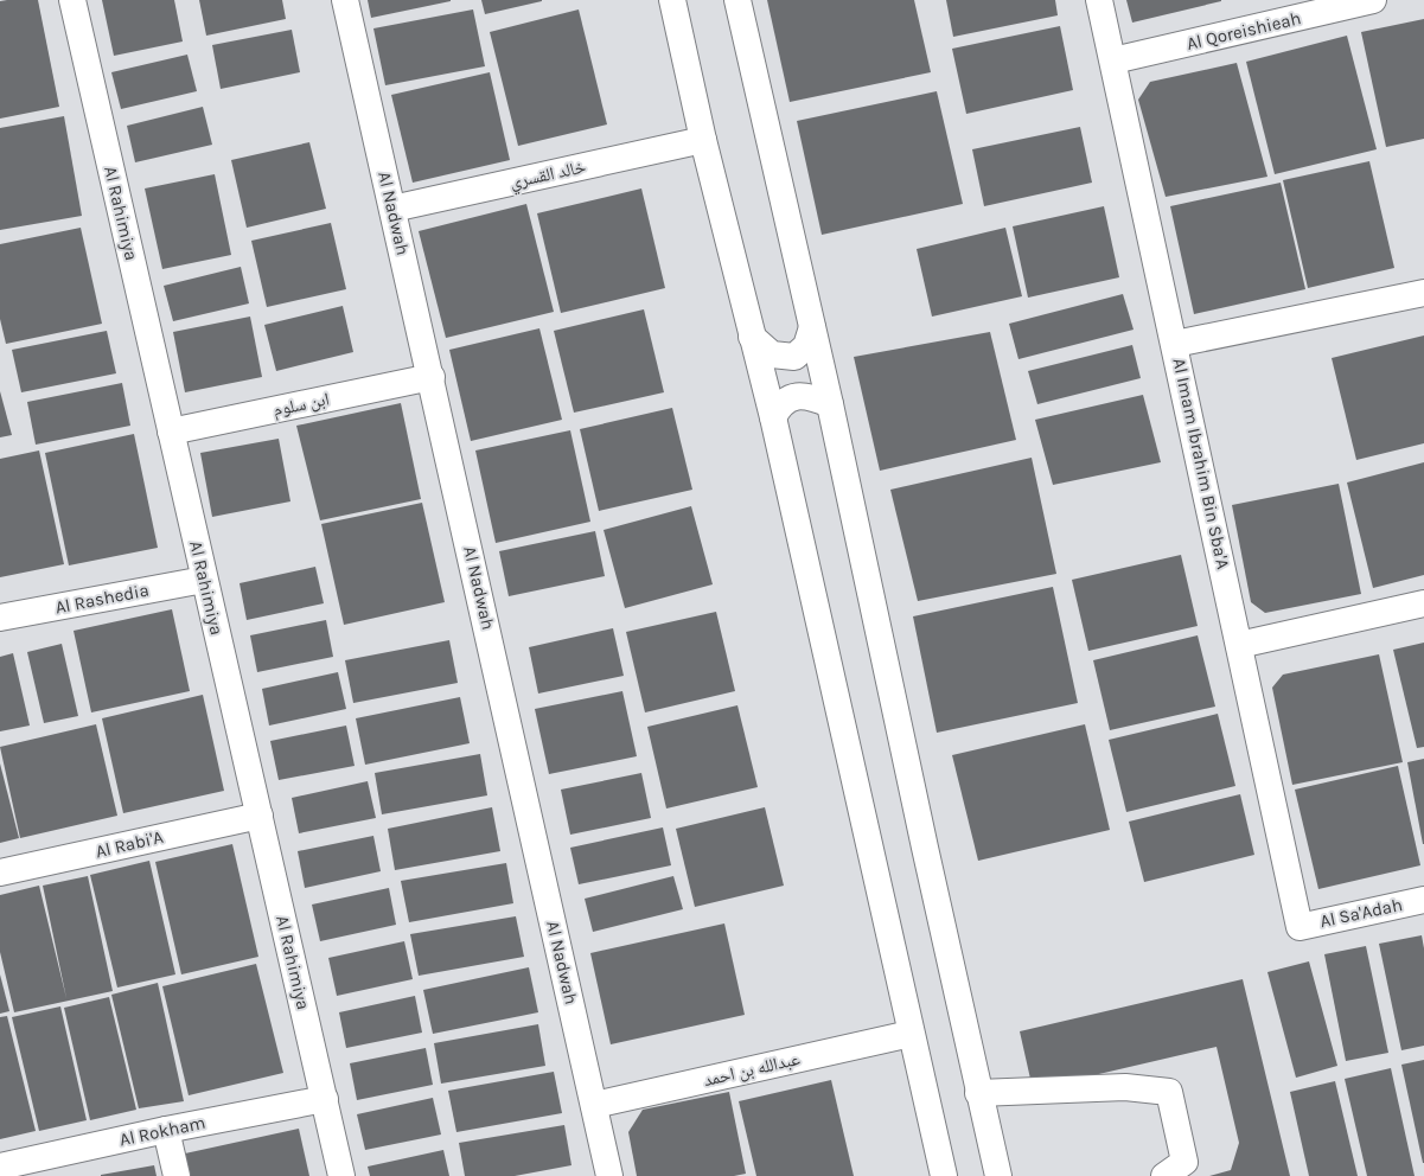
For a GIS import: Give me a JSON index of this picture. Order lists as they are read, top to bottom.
{
  "streets": {
    "street": [
      "Al Qoreishieah",
      "خالد القسري",
      "Al Rahimiya",
      "Al Nadwah",
      "ابن سلوم",
      "Al Imam Ibrahim Bin Sba'A",
      "Al Rashedia",
      "Al Rabi'A",
      "Al Sa'Adah",
      "عبدالله بن احمد",
      "Al Rokham"
    ]
  },
  "crossings": [
    ["Al Qoreishieah", "Al Imam Ibrahim Bin Sba'A"],
    ["خالد القسري", "Al Nadwah"],
    ["Al Rahimiya", "ابن سلوم"],
    ["Al Rahimiya", "Al Rashedia"],
    ["Al Rahimiya", "Al Rabi'A"],
    ["Al Rahimiya", "Al Rokham"],
    ["Al Nadwah", "ابن سلوم"],
    ["Al Nadwah", "عبدالله بن احمد"],
    ["Al Imam Ibrahim Bin Sba'A", "Al Sa'Adah"]
  ]
}
